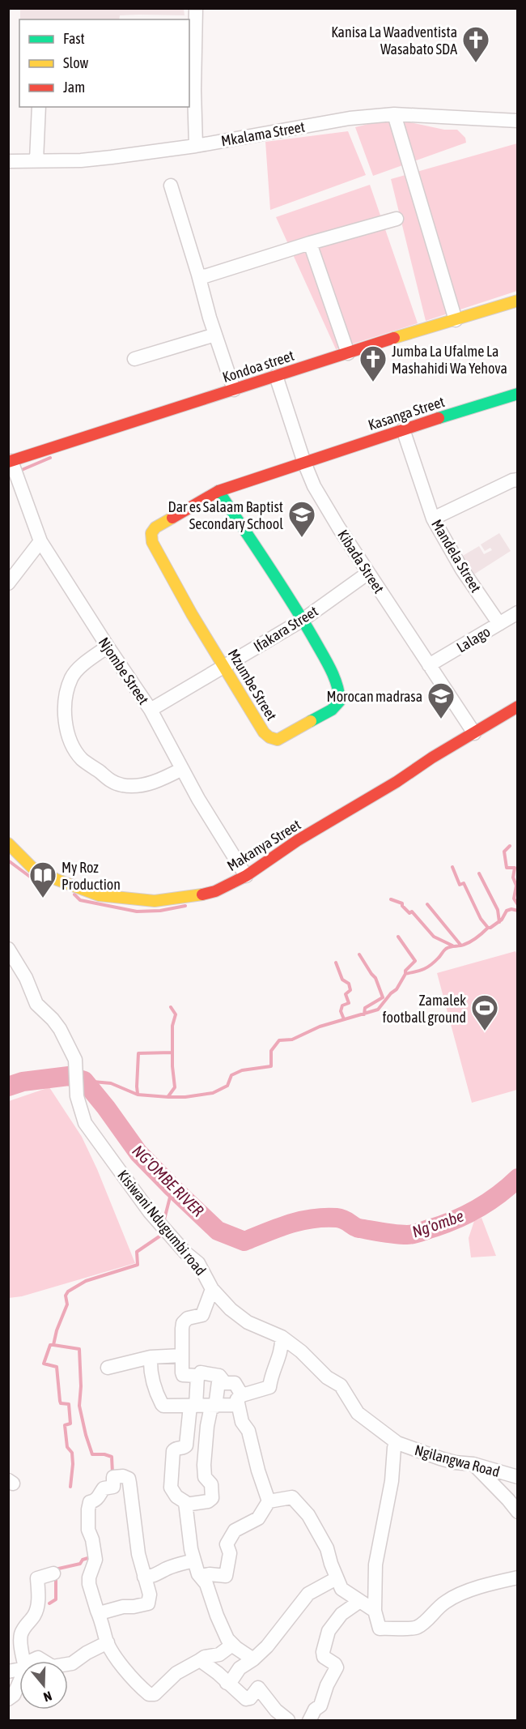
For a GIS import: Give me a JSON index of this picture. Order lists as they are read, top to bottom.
{
  "streets": {
    "street": [
      "Mkalama Street",
      "Kondoa street",
      "Kasanga Street",
      "Mandela Street",
      "Kibada Street",
      "Ifakara Street",
      "Lalago",
      "Njombe Street",
      "Mzumbe Street",
      "Makanya Street",
      "Kisiwani Ndugumbi road",
      "Ngilangwa Road"
    ]
  },
  "crossings": [
    ["Kondoa street", "Kibada Street"],
    ["Kondoa street", "Njombe Street"],
    ["Kasanga Street", "Mandela Street"],
    ["Kasanga Street", "Kibada Street"],
    ["Kasanga Street", "Mzumbe Street"],
    ["Mandela Street", "Lalago"],
    ["Kibada Street", "Ifakara Street"],
    ["Kibada Street", "Lalago"],
    ["Kibada Street", "Mzumbe Street"],
    ["Kibada Street", "Makanya Street"],
    ["Ifakara Street", "Njombe Street"],
    ["Ifakara Street", "Mzumbe Street"],
    ["Njombe Street", "Makanya Street"],
    ["Kisiwani Ndugumbi road", "Ngilangwa Road"]
  ],
  "water": ["NG'OMBE RIVER", "Ng'ombe"],
  "places": {
    "church": ["Kanisa La Waadventista Wasabato SDA", "Jumba La Ufalme La Mashahidi Wa Yehova"],
    "school or university": ["Dar es Salaam Baptist Secondary School", "Morocan madrasa"],
    "library": ["My Roz Production"],
    "sports": ["Zamalek football ground"]
  },
  "legend": ["Fast", "Slow", "Jam"],
  "north": "bottom"
}
